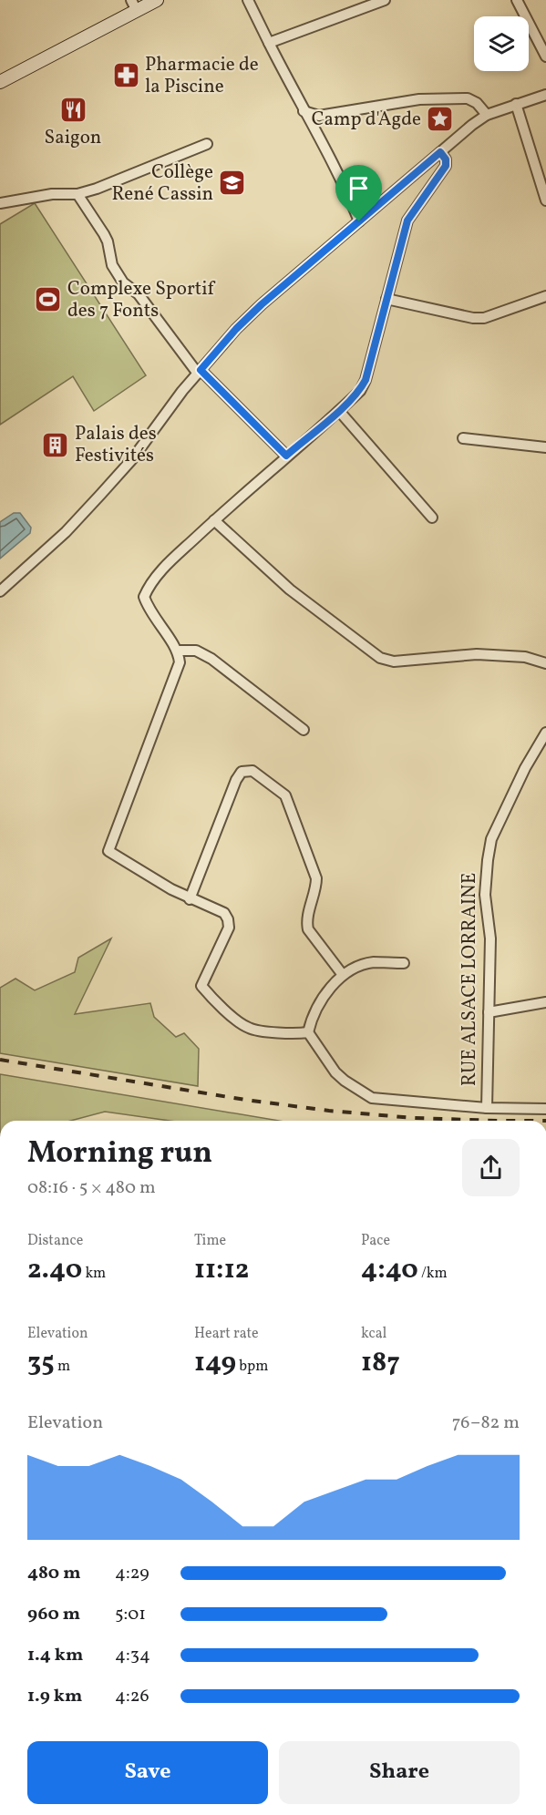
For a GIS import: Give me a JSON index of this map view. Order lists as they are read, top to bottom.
{
  "streets": {
    "street": ["RUE ALSACE LORRAINE"]
  },
  "places": {
    "pharmacy": ["Pharmacie de la Piscine"],
    "restaurant": ["Saigon"],
    "place": ["Camp d'Agde"],
    "school or university": ["Collège René Cassin"],
    "sports": ["Complexe Sportif des 7 Fonts"],
    "building": ["Palais des Festivités"]
  },
  "page": {
    "heading": ["Morning run", "08:16 · 5 × 480 m"],
    "stats": [
      ["Distance", "2.40 km"],
      ["Time", "11:12"],
      ["Pace", "4:40 /km"],
      ["Elevation", "35 m"],
      ["Heart rate", "149 bpm"],
      ["kcal", "187"]
    ],
    "chart": ["Elevation", "76–82 m"],
    "list": [
      {
        "name": "480 m",
        "note": "4:29"
      },
      {
        "name": "960 m",
        "note": "5:01"
      },
      {
        "name": "1.4 km",
        "note": "4:34"
      },
      {
        "name": "1.9 km",
        "note": "4:26"
      }
    ],
    "buttons": ["Save", "Share"]
  }
}
